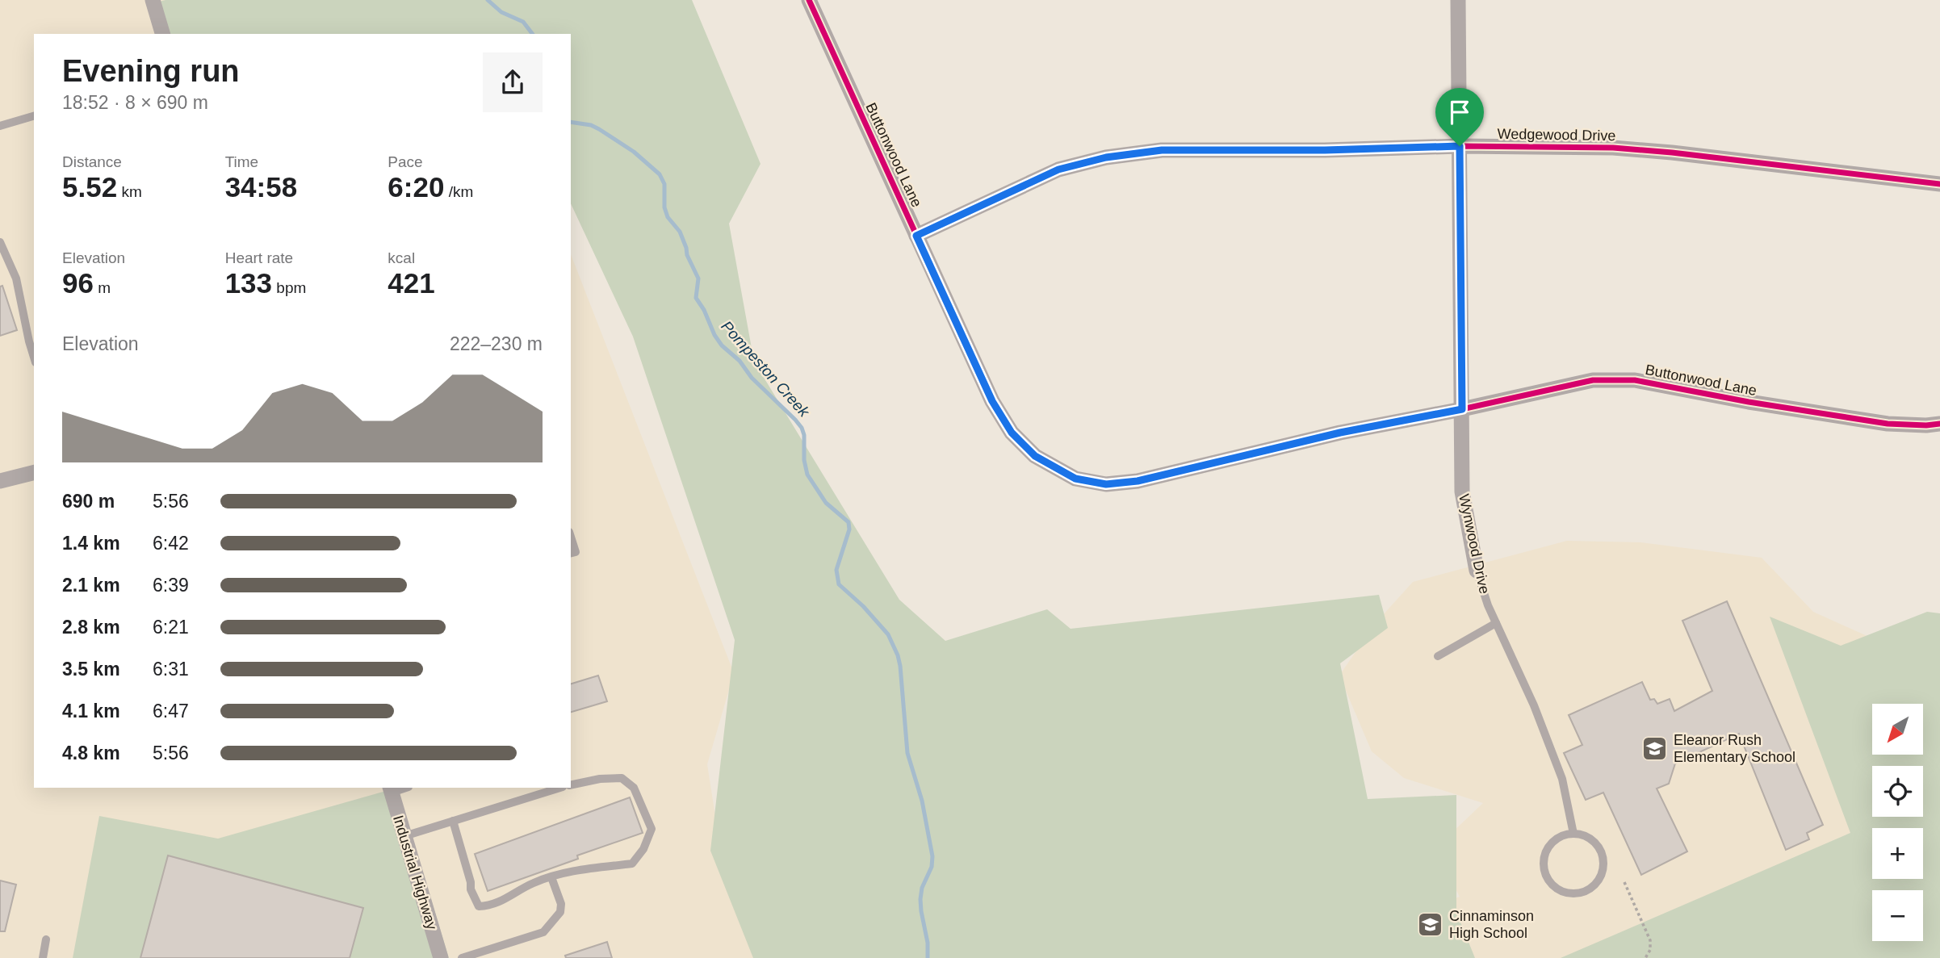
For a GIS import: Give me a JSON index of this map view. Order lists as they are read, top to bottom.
{
  "streets": {
    "street": [
      "Wedgewood Drive",
      "Buttonwood Lane",
      "Wynwood Drive",
      "Industrial Highway"
    ]
  },
  "crossings": [
    ["Wedgewood Drive", "Buttonwood Lane"],
    ["Wedgewood Drive", "Wynwood Drive"],
    ["Buttonwood Lane", "Wynwood Drive"]
  ],
  "water": ["Pompeston Creek"],
  "places": {
    "school or university": ["Eleanor Rush Elementary School", "Cinnaminson High School"]
  },
  "north": "bottom left",
  "page": {
    "heading": ["Evening run", "18:52 · 8 × 690 m"],
    "stats": [
      ["Distance", "5.52 km"],
      ["Time", "34:58"],
      ["Pace", "6:20 /km"],
      ["Elevation", "96 m"],
      ["Heart rate", "133 bpm"],
      ["kcal", "421"]
    ],
    "chart": ["Elevation", "222–230 m"],
    "list": [
      {
        "name": "690 m",
        "note": "5:56"
      },
      {
        "name": "1.4 km",
        "note": "6:42"
      },
      {
        "name": "2.1 km",
        "note": "6:39"
      },
      {
        "name": "2.8 km",
        "note": "6:21"
      },
      {
        "name": "3.5 km",
        "note": "6:31"
      },
      {
        "name": "4.1 km",
        "note": "6:47"
      },
      {
        "name": "4.8 km",
        "note": "5:56"
      }
    ],
    "map_buttons": ["+", "−"]
  }
}
